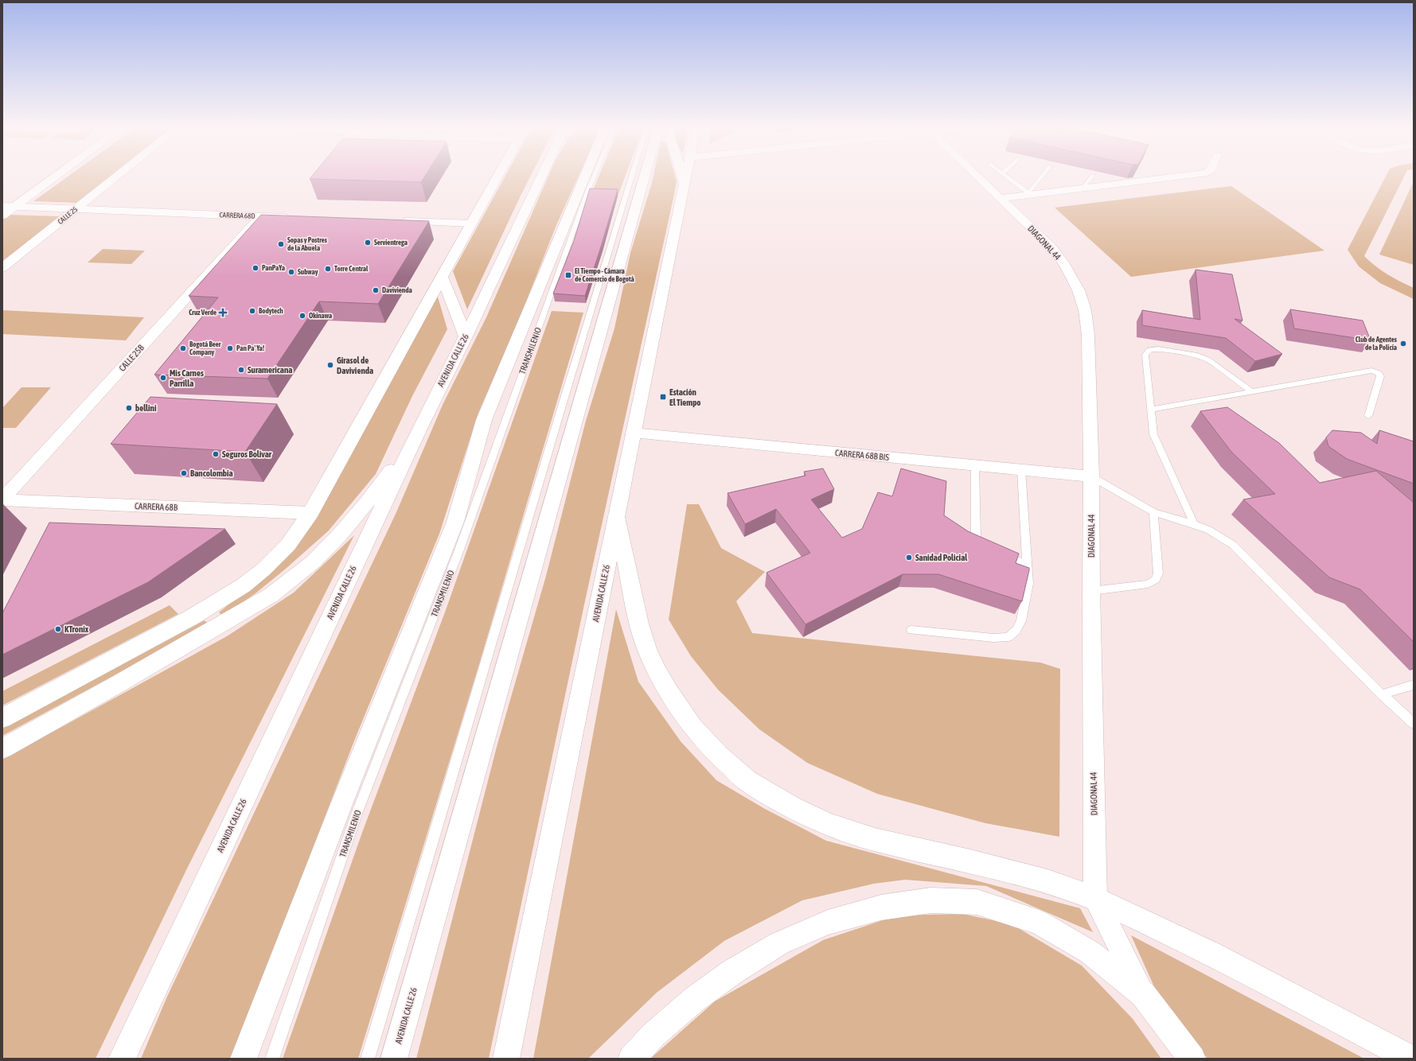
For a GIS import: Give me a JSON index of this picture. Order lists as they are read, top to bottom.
{
  "streets": {
    "main road": ["CALLE 25", "AVENIDA CALLE 26"],
    "street": [
      "CARRERA 68D",
      "DIAGONAL 44",
      "CALLE 25B",
      "CARRERA 68B BIS",
      "CARRERA 68B"
    ],
    "lane": ["TRANSMILENIO"]
  },
  "crossings": [
    ["CALLE 25", "CARRERA 68D"],
    ["CARRERA 68D", "CALLE 25B"],
    ["DIAGONAL 44", "CARRERA 68B BIS"],
    ["CALLE 25B", "CARRERA 68B"],
    ["AVENIDA CALLE 26", "CARRERA 68B BIS"]
  ],
  "places": {
    "other": [
      "Servientrega",
      "Sopas y Postres de la Abuela",
      "PanPaYa",
      "Torre Central",
      "Subway",
      "Davivienda",
      "Bodytech",
      "Okinawa",
      "Club de Agentes de la Policía",
      "Bogotá Beer Company",
      "Pan Pa' Ya!",
      "Girasol de Davivienda",
      "Suramericana",
      "Mis Carnes Parrilla",
      "bellini",
      "Seguros Bolivar",
      "Bancolombia",
      "Sanidad Policial",
      "KTronix"
    ],
    "transit": ["El Tiempo - Cámara de Comercio de Bogotá", "Estación El Tiempo"],
    "health": ["Cruz Verde"]
  }
}
